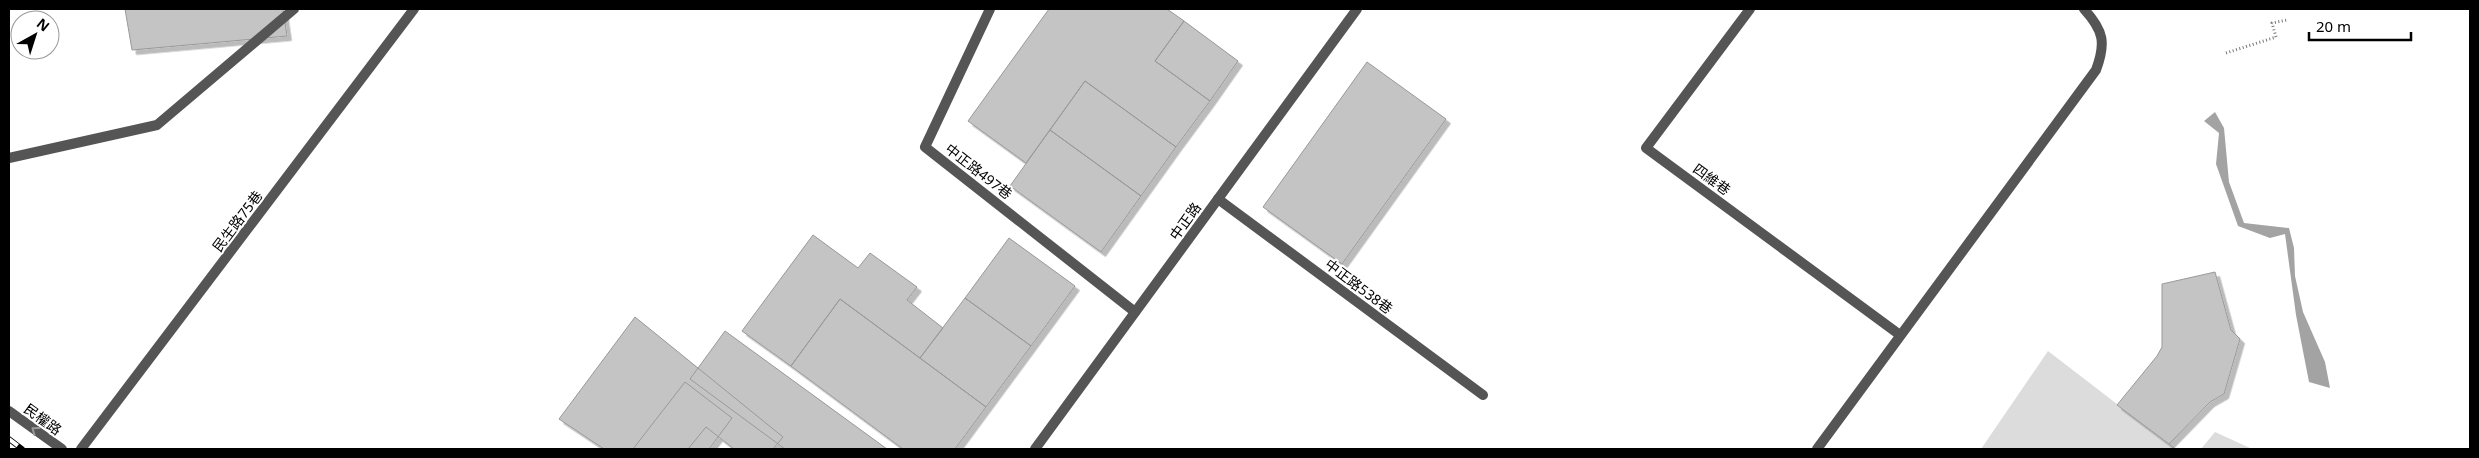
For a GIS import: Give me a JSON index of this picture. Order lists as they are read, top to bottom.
{
  "streets": {
    "street": [
      "中正路497巷",
      "四維巷",
      "民生路75巷",
      "中正路",
      "中正路538巷",
      "民權路"
    ]
  },
  "crossings": [
    ["中正路497巷", "中正路"],
    ["中正路", "中正路538巷"]
  ],
  "one_way": ["民權路"],
  "scale_bar": "20 m",
  "north": "top right"
}
